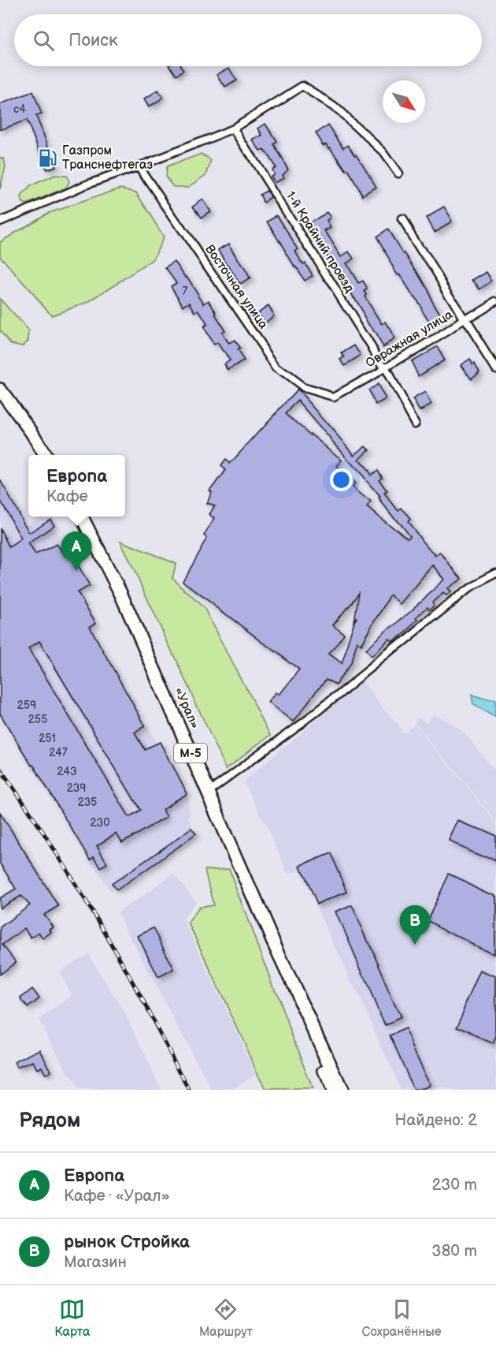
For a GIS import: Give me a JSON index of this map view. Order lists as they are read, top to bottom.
{
  "streets": {
    "highway": ["«Урал»", "М-5"],
    "street": ["1-й Крайний проезд", "Восточная улица", "Овражная улица"]
  },
  "crossings": [
    ["1-й Крайний проезд", "Овражная улица"],
    ["Восточная улица", "Овражная улица"]
  ],
  "places": {
    "fuel station": ["Газпром Транснефтегаз"]
  },
  "house_numbers": [
    "с4",
    "7",
    "259",
    "255",
    "251",
    "247",
    "243",
    "239",
    "235",
    "230"
  ],
  "north": "bottom right",
  "page": {
    "search": "Поиск",
    "popup": ["Европа", "Кафе"],
    "pins": ["A", "B"],
    "heading": ["Рядом", "Найдено: 2"],
    "list": [
      {
        "mark": "A",
        "name": "Европа",
        "note": "Кафе · «Урал»",
        "value": "230 m"
      },
      {
        "mark": "B",
        "name": "рынок Стройка",
        "note": "Магазин",
        "value": "380 m"
      }
    ],
    "nav": ["Карта", "Маршрут", "Сохранённые"]
  }
}
